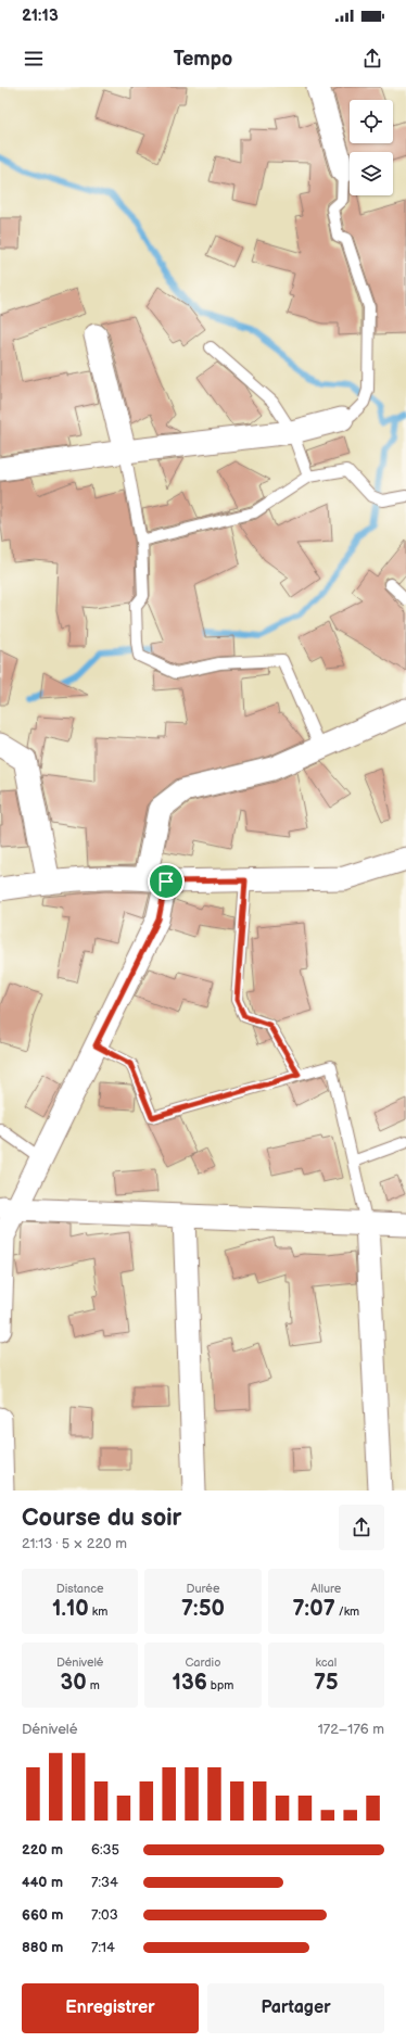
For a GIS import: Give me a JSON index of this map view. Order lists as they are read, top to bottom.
{
  "page": {
    "status": "21:13",
    "header": "Tempo",
    "heading": ["Course du soir", "21:13 · 5 × 220 m"],
    "stats": [
      ["Distance", "1.10 km"],
      ["Durée", "7:50"],
      ["Allure", "7:07 /km"],
      ["Dénivelé", "30 m"],
      ["Cardio", "136 bpm"],
      ["kcal", "75"]
    ],
    "chart": ["Dénivelé", "172–176 m"],
    "list": [
      {
        "name": "220 m",
        "note": "6:35"
      },
      {
        "name": "440 m",
        "note": "7:34"
      },
      {
        "name": "660 m",
        "note": "7:03"
      },
      {
        "name": "880 m",
        "note": "7:14"
      }
    ],
    "buttons": ["Enregistrer", "Partager"]
  }
}
